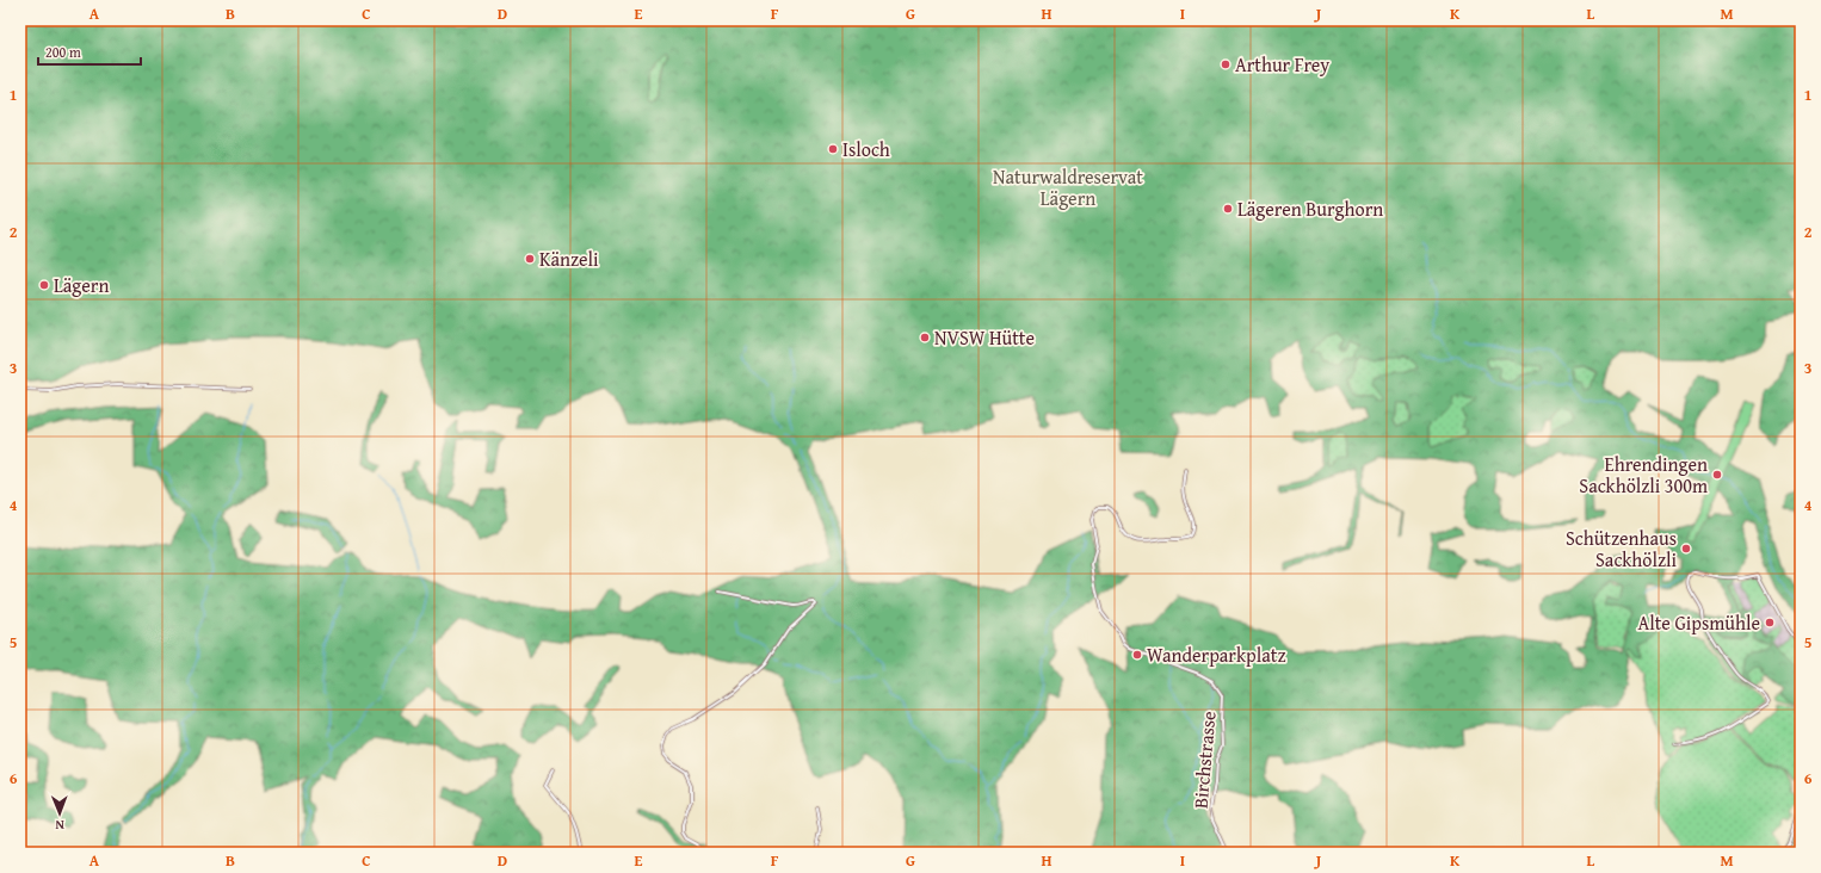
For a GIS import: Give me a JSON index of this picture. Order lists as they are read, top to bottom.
{
  "streets": {
    "street": ["Birchstrasse"]
  },
  "parks": ["Naturwaldreservat Lägern"],
  "places": [
    "Arthur Frey",
    "Isloch",
    "Lägeren Burghorn",
    "Känzeli",
    "Lägern",
    "NVSW Hütte",
    "Ehrendingen Sackhölzli 300m",
    "Schützenhaus Sackhölzli",
    "Alte Gipsmühle",
    "Wanderparkplatz"
  ],
  "scale_bar": "200 m",
  "north": "bottom",
  "grid": {
    "columns": [
      "A",
      "B",
      "C",
      "D",
      "E",
      "F",
      "G",
      "H",
      "I",
      "J",
      "K",
      "L",
      "M"
    ],
    "rows": [
      "1",
      "2",
      "3",
      "4",
      "5",
      "6"
    ]
  }
}
